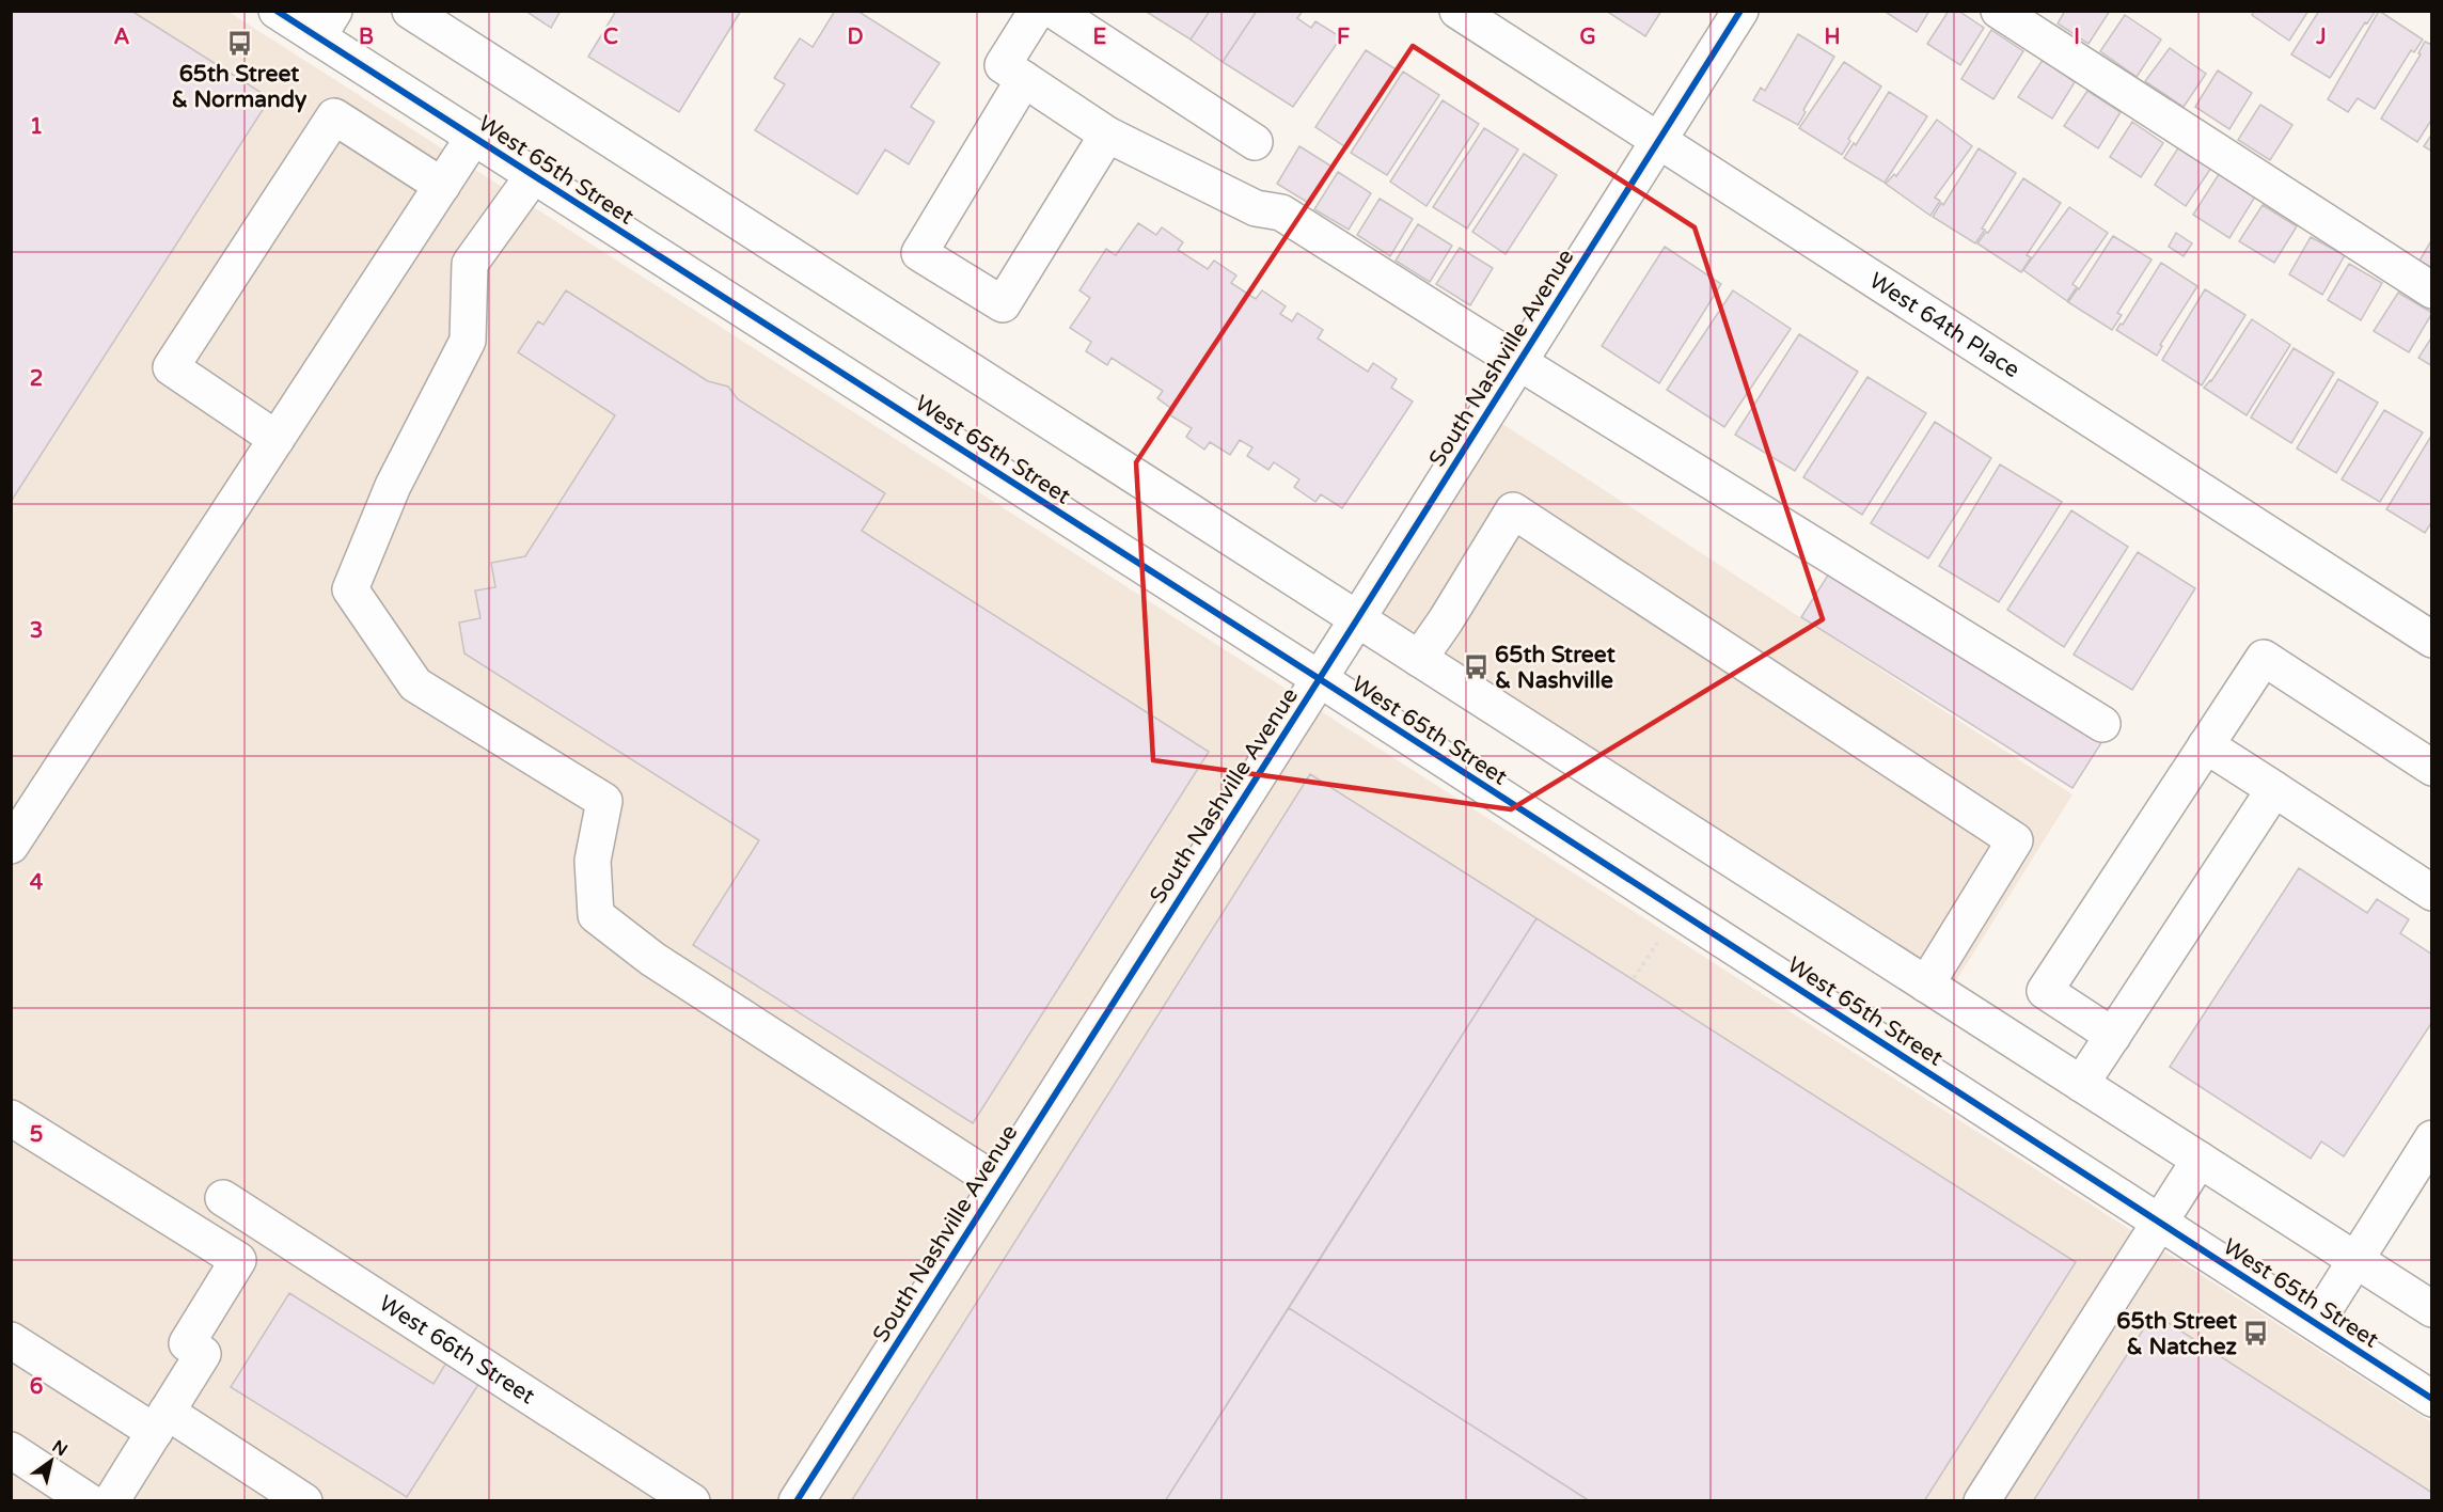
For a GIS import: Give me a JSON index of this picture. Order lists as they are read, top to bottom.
{
  "streets": {
    "street": [
      "West 65th Street",
      "West 64th Place",
      "South Nashville Avenue",
      "West 66th Street"
    ]
  },
  "crossings": [
    ["West 65th Street", "South Nashville Avenue"],
    ["West 64th Place", "South Nashville Avenue"]
  ],
  "places": {
    "bus stop": ["65th Street & Normandy", "65th Street & Nashville", "65th Street & Natchez"]
  },
  "north": "top right",
  "grid": {
    "columns": [
      "A",
      "B",
      "C",
      "D",
      "E",
      "F",
      "G",
      "H",
      "I",
      "J"
    ],
    "rows": [
      "1",
      "2",
      "3",
      "4",
      "5",
      "6"
    ]
  }
}
